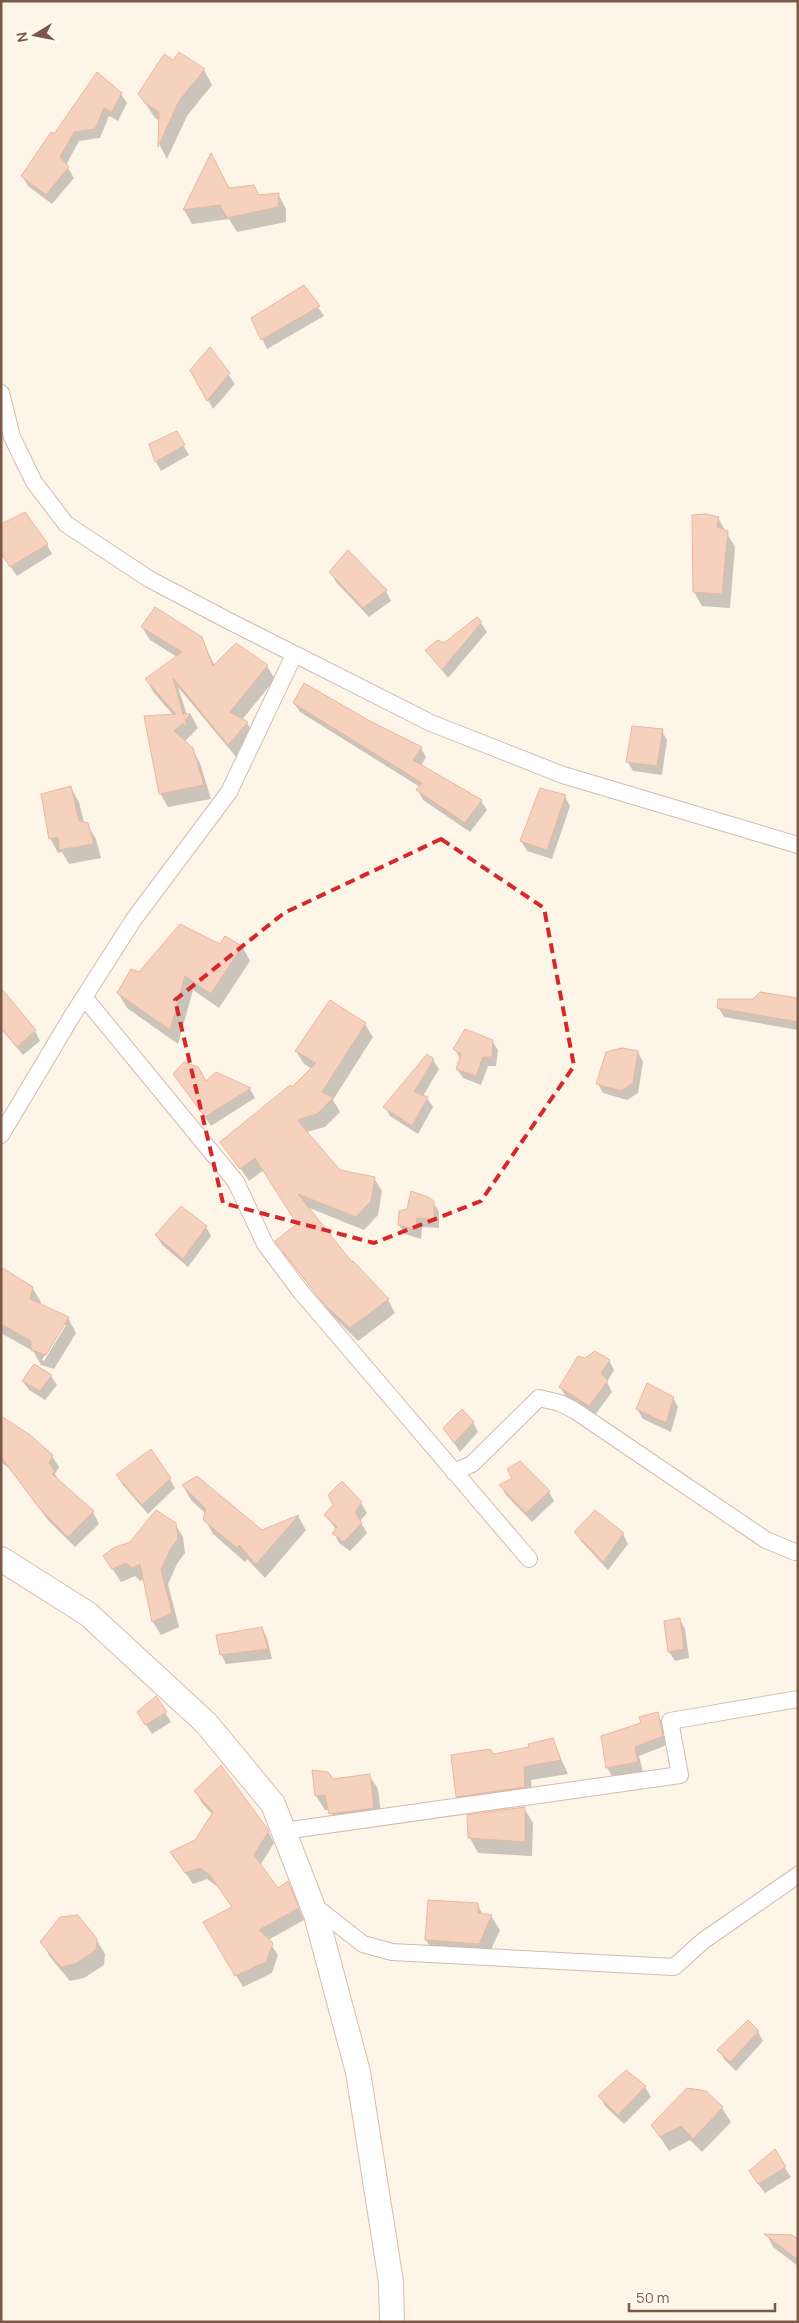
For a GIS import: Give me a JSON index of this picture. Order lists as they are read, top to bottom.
{
  "scale_bar": "50 m",
  "north": "left"
}
